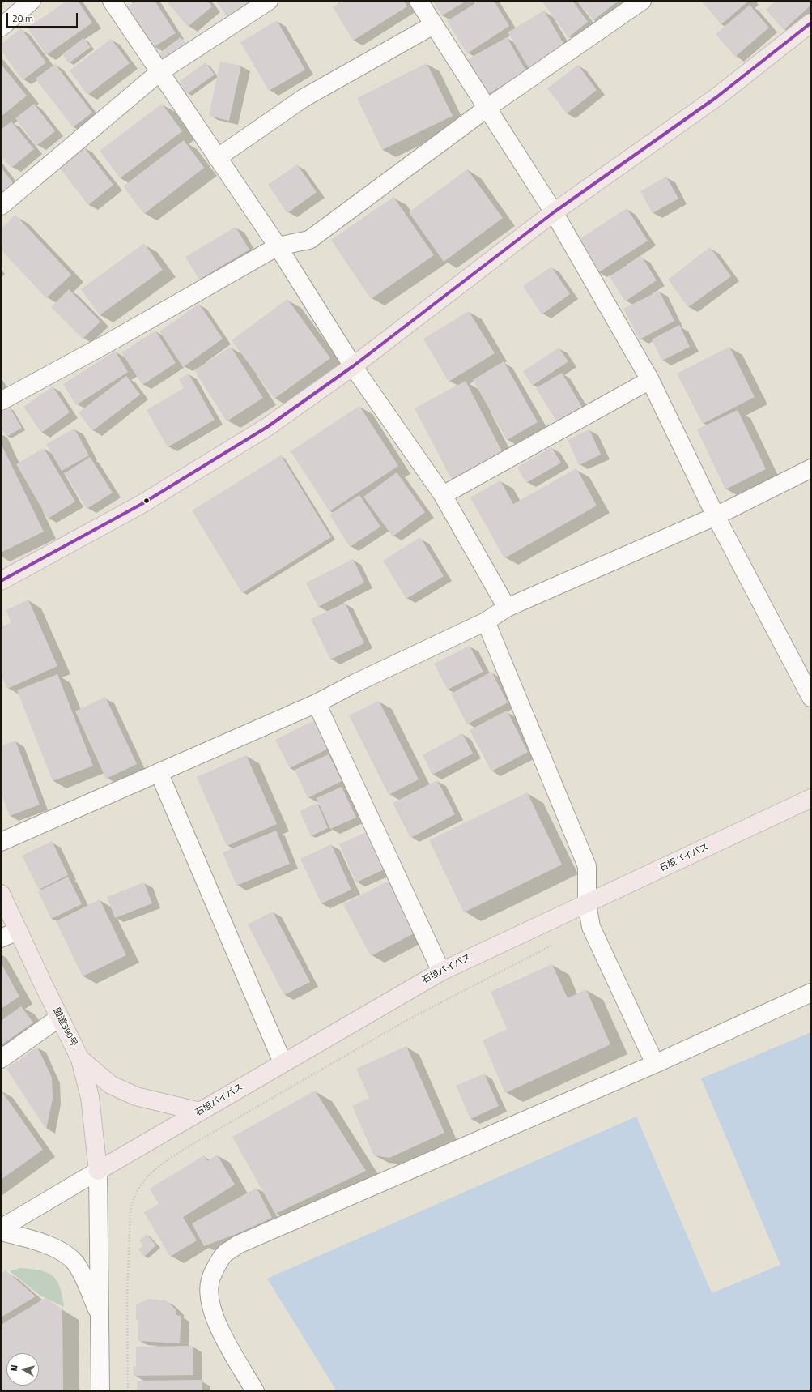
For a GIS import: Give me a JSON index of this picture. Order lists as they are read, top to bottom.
{
  "streets": {
    "highway": ["石垣バイパス", "国道390号"]
  },
  "crossings": [
    ["石垣バイパス", "国道390号"]
  ],
  "scale_bar": "20 m",
  "north": "left"
}
